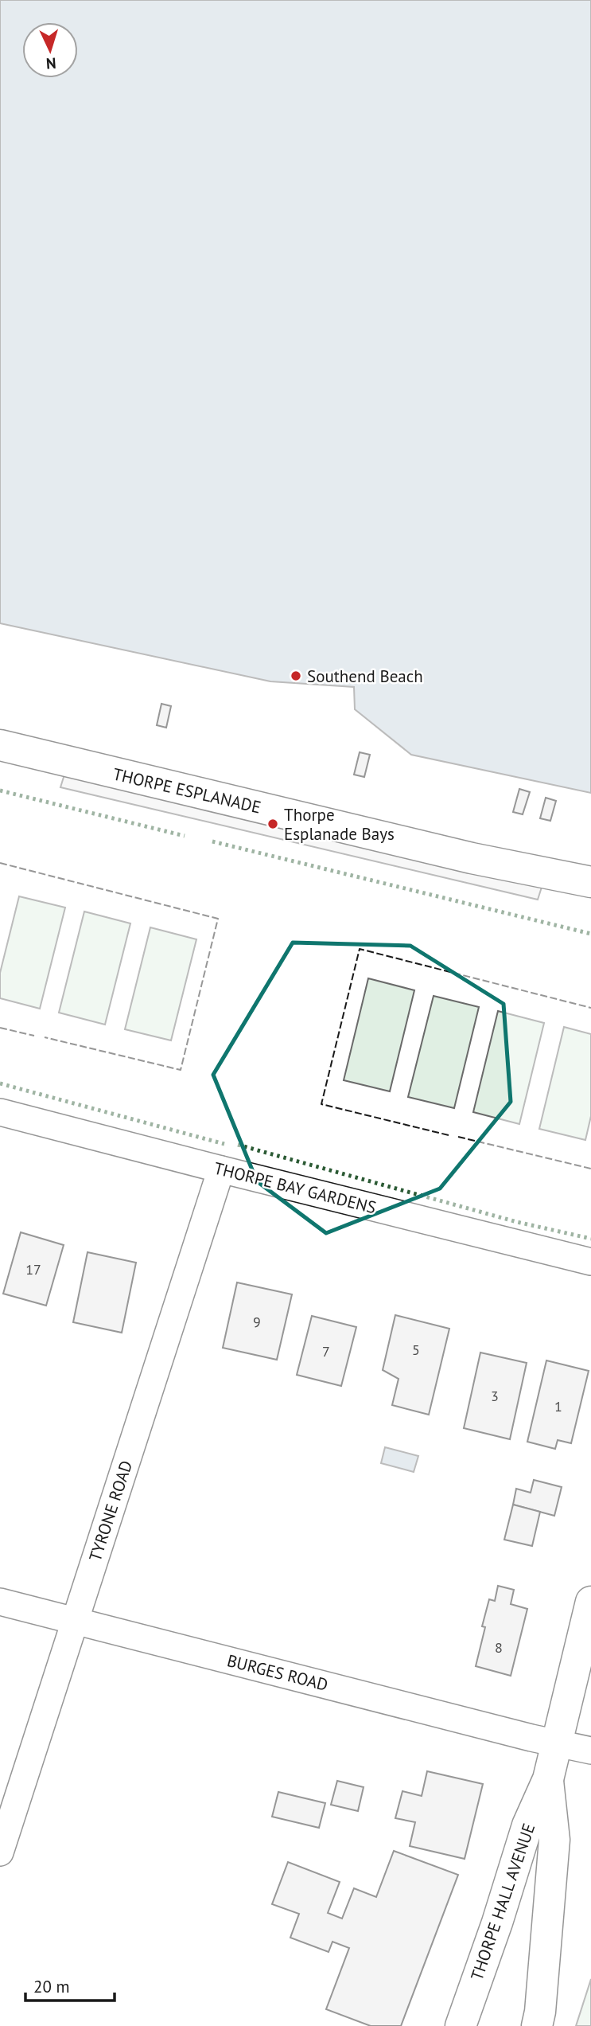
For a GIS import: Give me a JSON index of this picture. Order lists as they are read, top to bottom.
{
  "streets": {
    "main road": ["THORPE ESPLANADE", "THORPE HALL AVENUE"],
    "street": ["THORPE BAY GARDENS", "TYRONE ROAD", "BURGES ROAD"]
  },
  "crossings": [
    ["THORPE BAY GARDENS", "TYRONE ROAD"],
    ["TYRONE ROAD", "BURGES ROAD"],
    ["BURGES ROAD", "THORPE HALL AVENUE"]
  ],
  "places": ["Southend Beach", "Thorpe Esplanade Bays"],
  "house_numbers": [
    "17",
    "9",
    "5",
    "7",
    "3",
    "1",
    "8"
  ],
  "scale_bar": "20 m",
  "north": "bottom"
}
